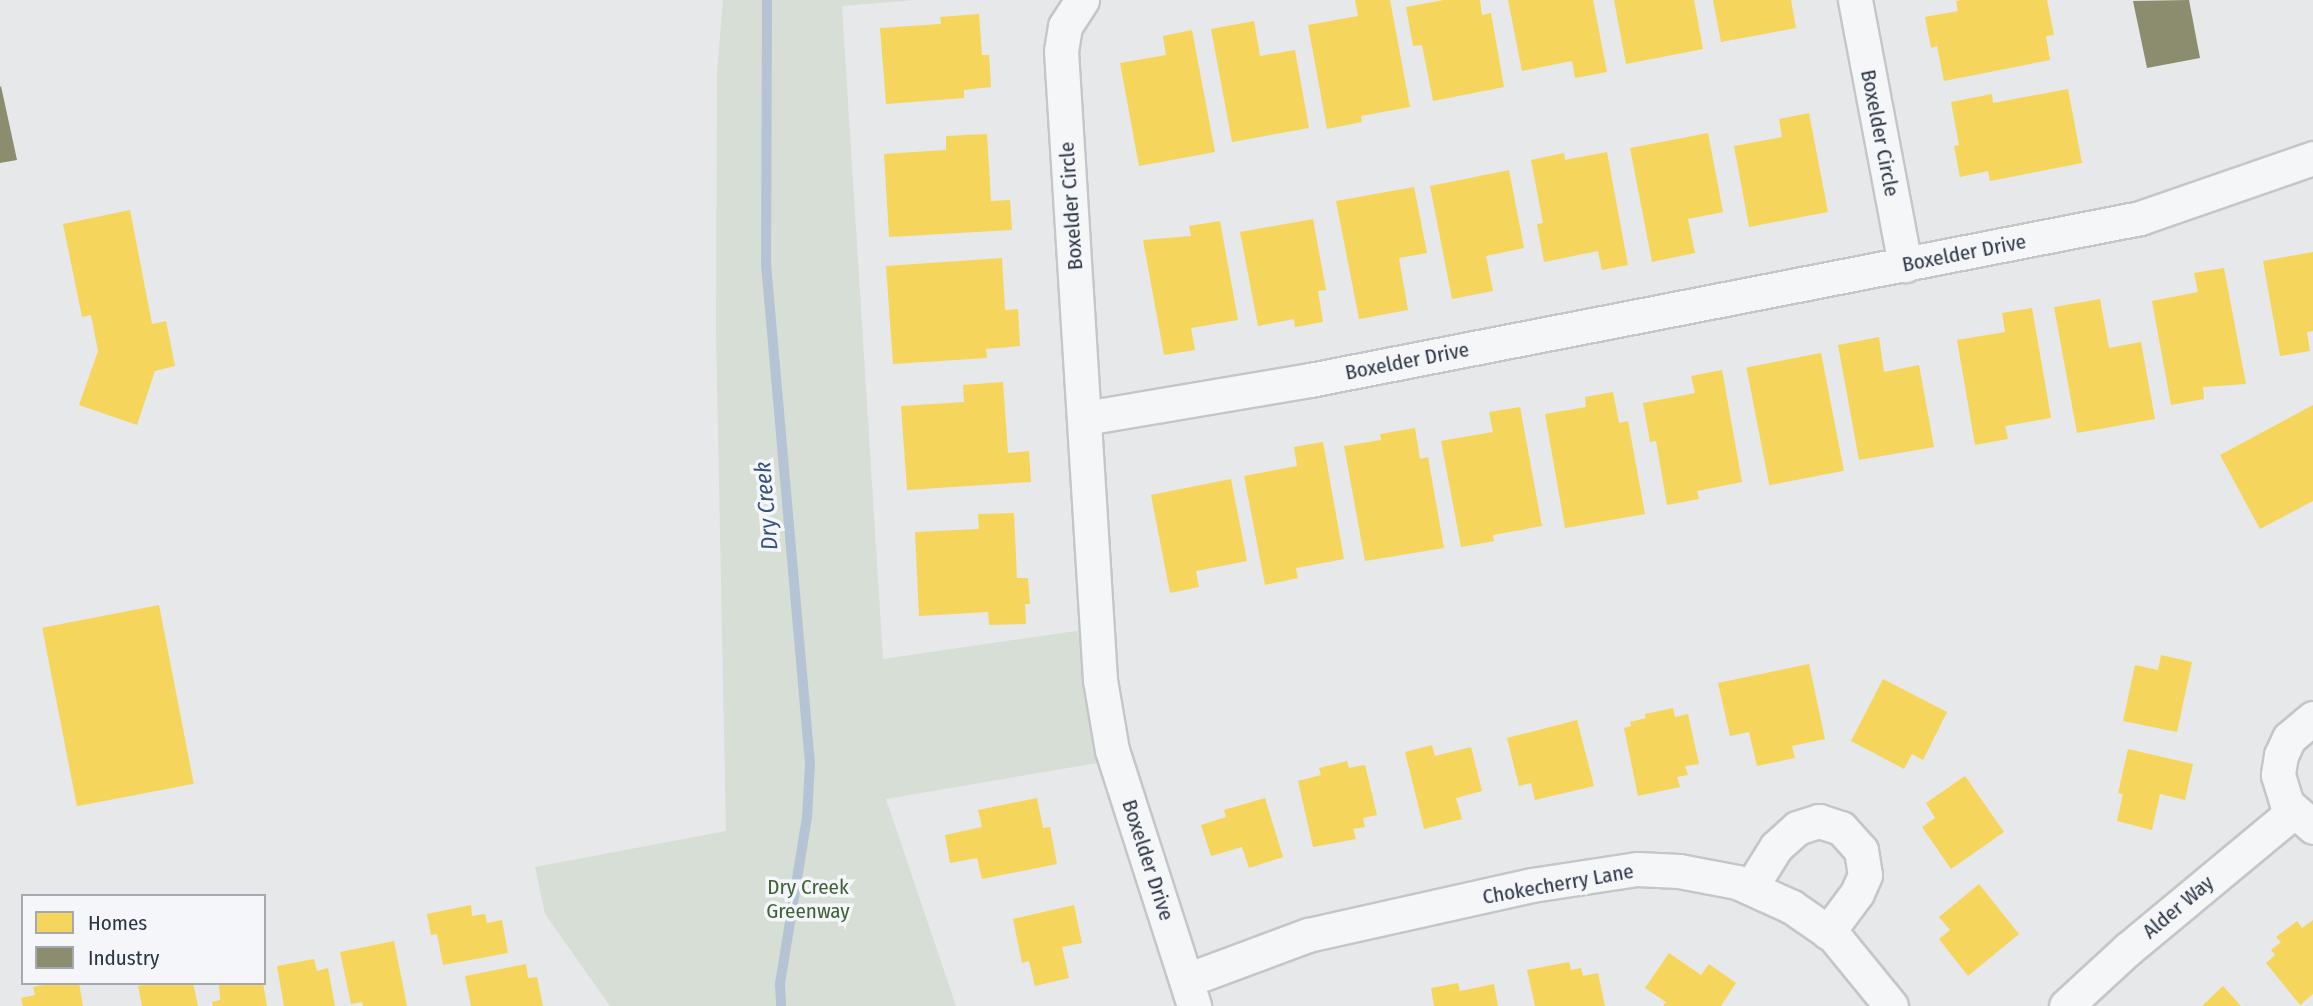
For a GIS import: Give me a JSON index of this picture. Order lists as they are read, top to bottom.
{
  "streets": {
    "street": [
      "Boxelder Circle",
      "Boxelder Drive",
      "Chokecherry Lane",
      "Alder Way"
    ]
  },
  "crossings": [
    ["Boxelder Circle", "Boxelder Drive"],
    ["Boxelder Drive", "Chokecherry Lane"]
  ],
  "water": ["Dry Creek"],
  "parks": ["Dry Creek Greenway"],
  "legend": ["Homes", "Industry"]
}
